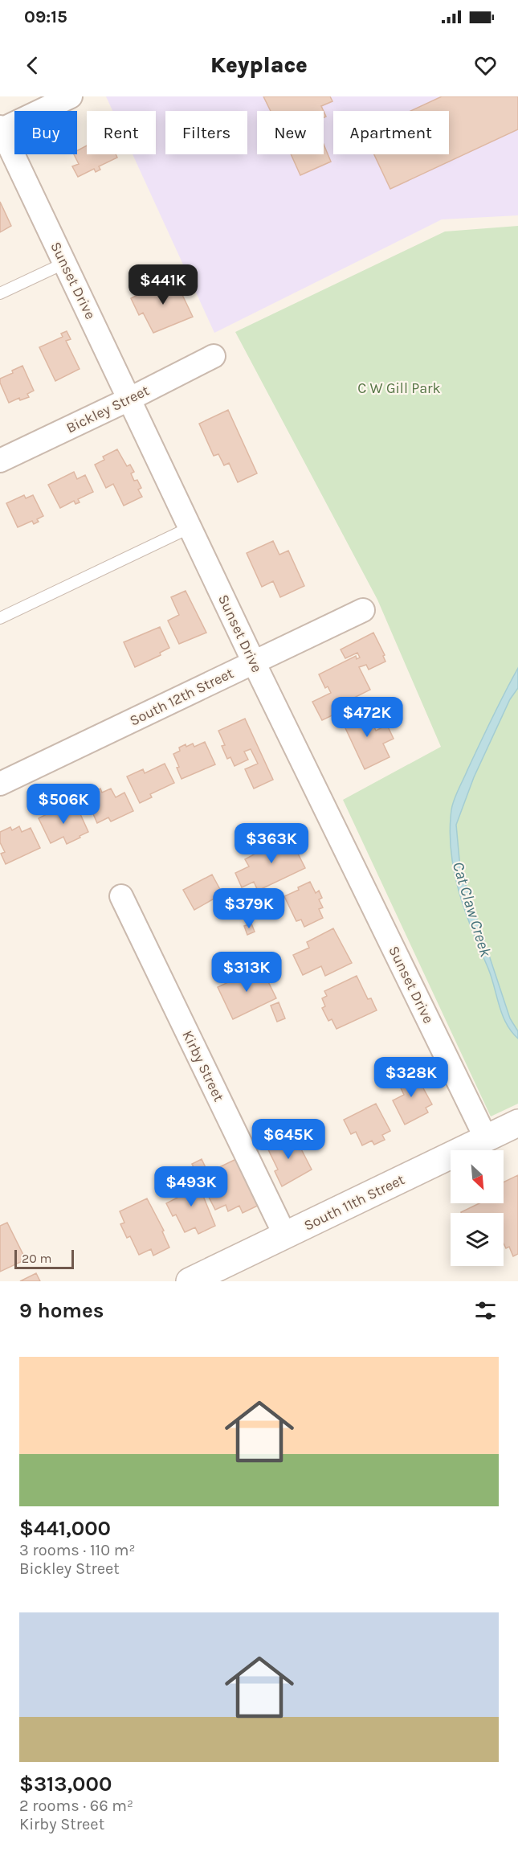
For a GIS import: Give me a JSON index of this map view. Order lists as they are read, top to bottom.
{
  "streets": {
    "street": [
      "Sunset Drive",
      "Bickley Street",
      "South 12th Street",
      "Kirby Street",
      "South 11th Street"
    ]
  },
  "crossings": [
    ["Sunset Drive", "Bickley Street"],
    ["Sunset Drive", "South 12th Street"],
    ["Sunset Drive", "South 11th Street"],
    ["Kirby Street", "South 11th Street"]
  ],
  "water": ["Cat Claw Creek"],
  "parks": ["C W Gill Park"],
  "scale_bar": "20 m",
  "north": "bottom right",
  "page": {
    "status": "09:15",
    "header": "Keyplace",
    "chip": [
      "Buy",
      "Rent",
      "Filters",
      "New",
      "Apartment"
    ],
    "price": [
      "$441K",
      "$472K",
      "$506K",
      "$363K",
      "$379K",
      "$313K",
      "$328K",
      "$645K",
      "$493K"
    ],
    "scale": "20 m",
    "heading": "9 homes",
    "list": [
      {
        "name": "$441,000",
        "note": "3 rooms · 110 m² · Bickley Street"
      },
      {
        "name": "$313,000",
        "note": "2 rooms · 66 m² · Kirby Street"
      }
    ]
  }
}
